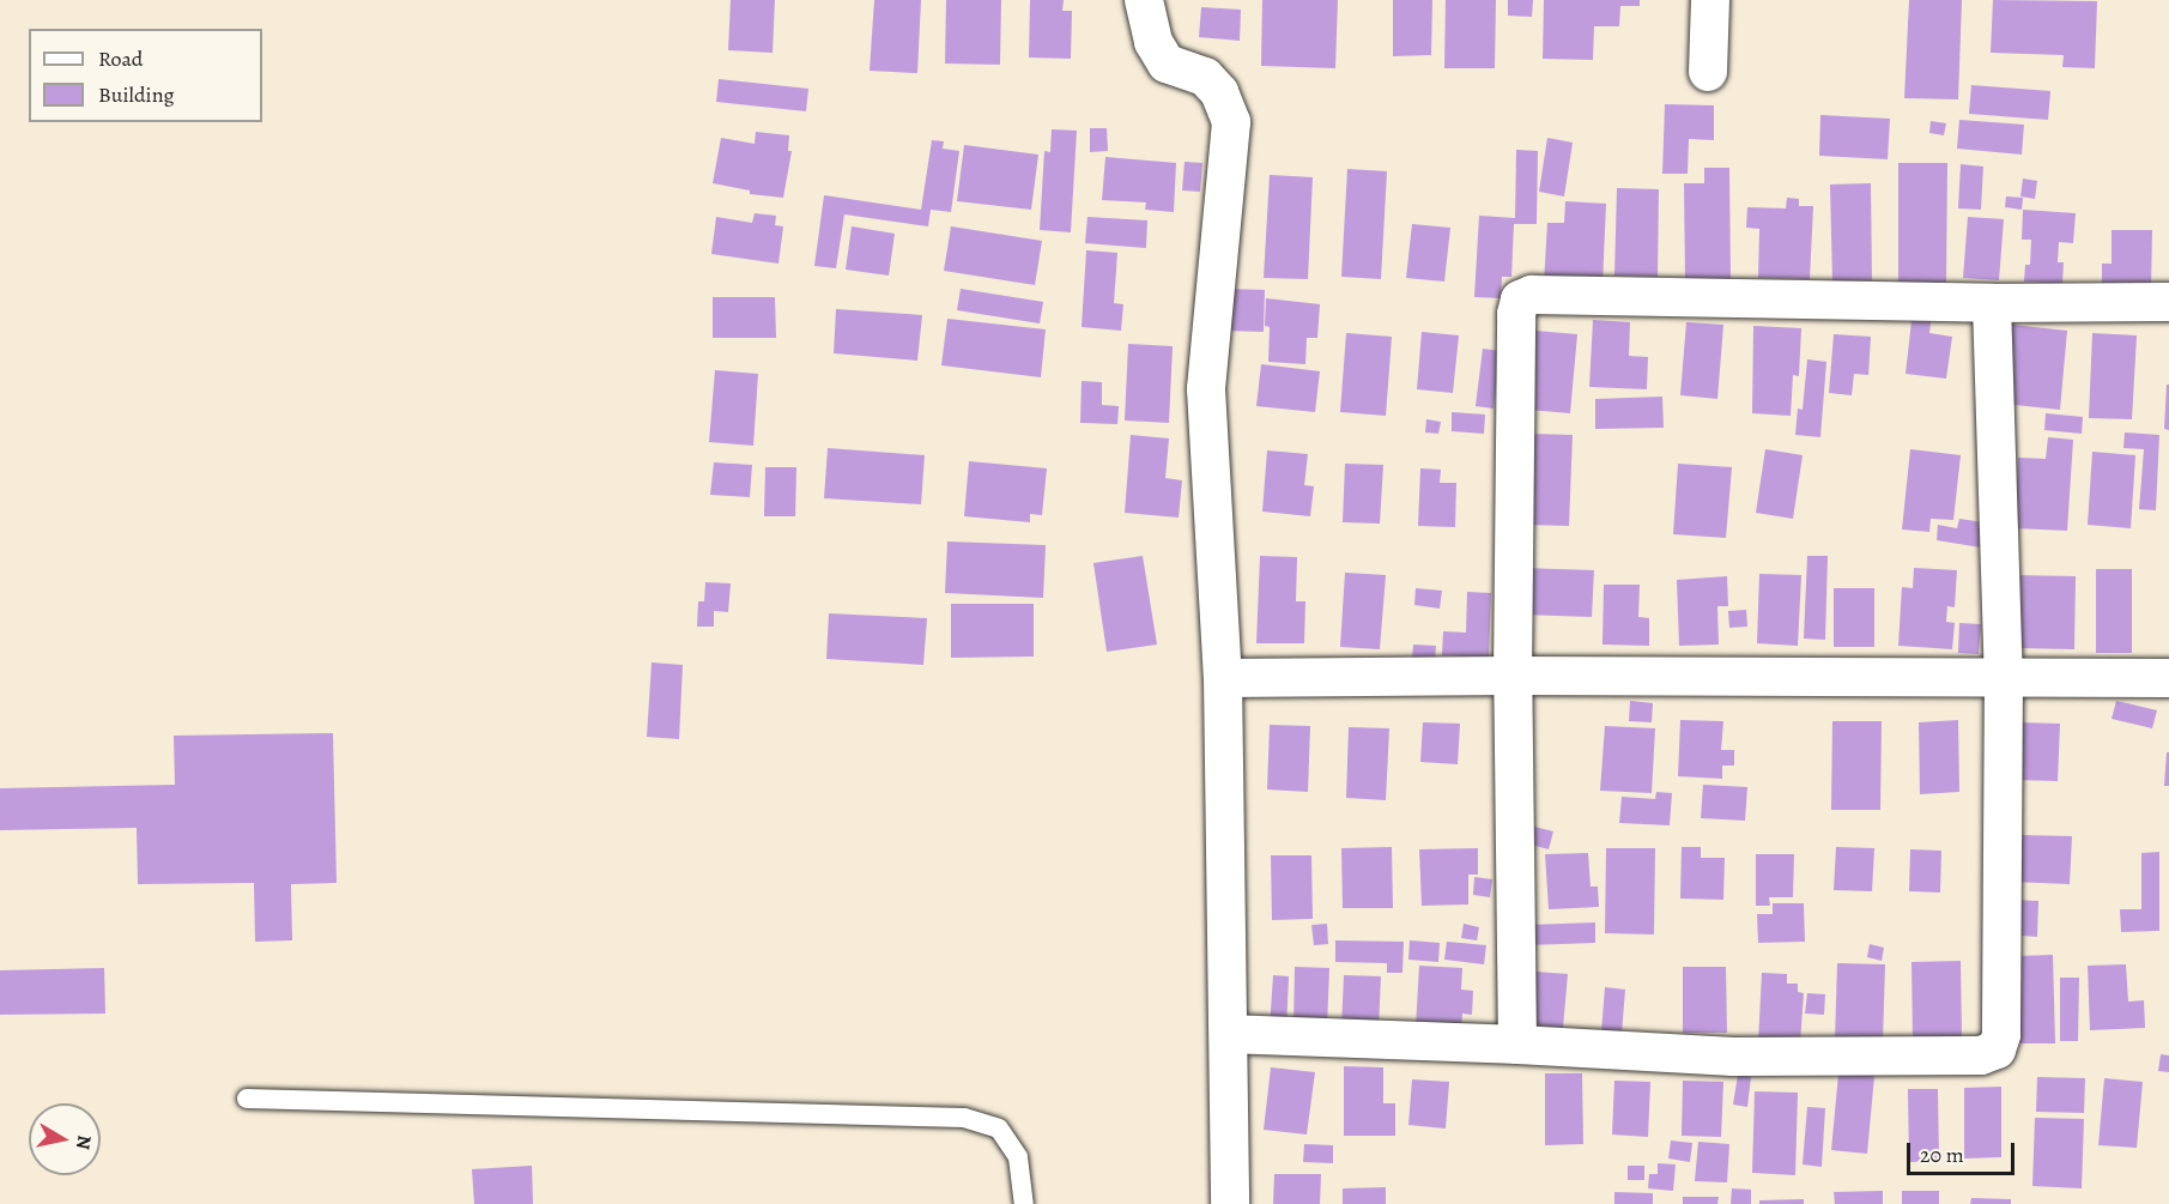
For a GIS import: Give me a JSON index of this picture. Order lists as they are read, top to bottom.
{
  "legend": ["Road", "Building"],
  "scale_bar": "20 m",
  "north": "right"
}
